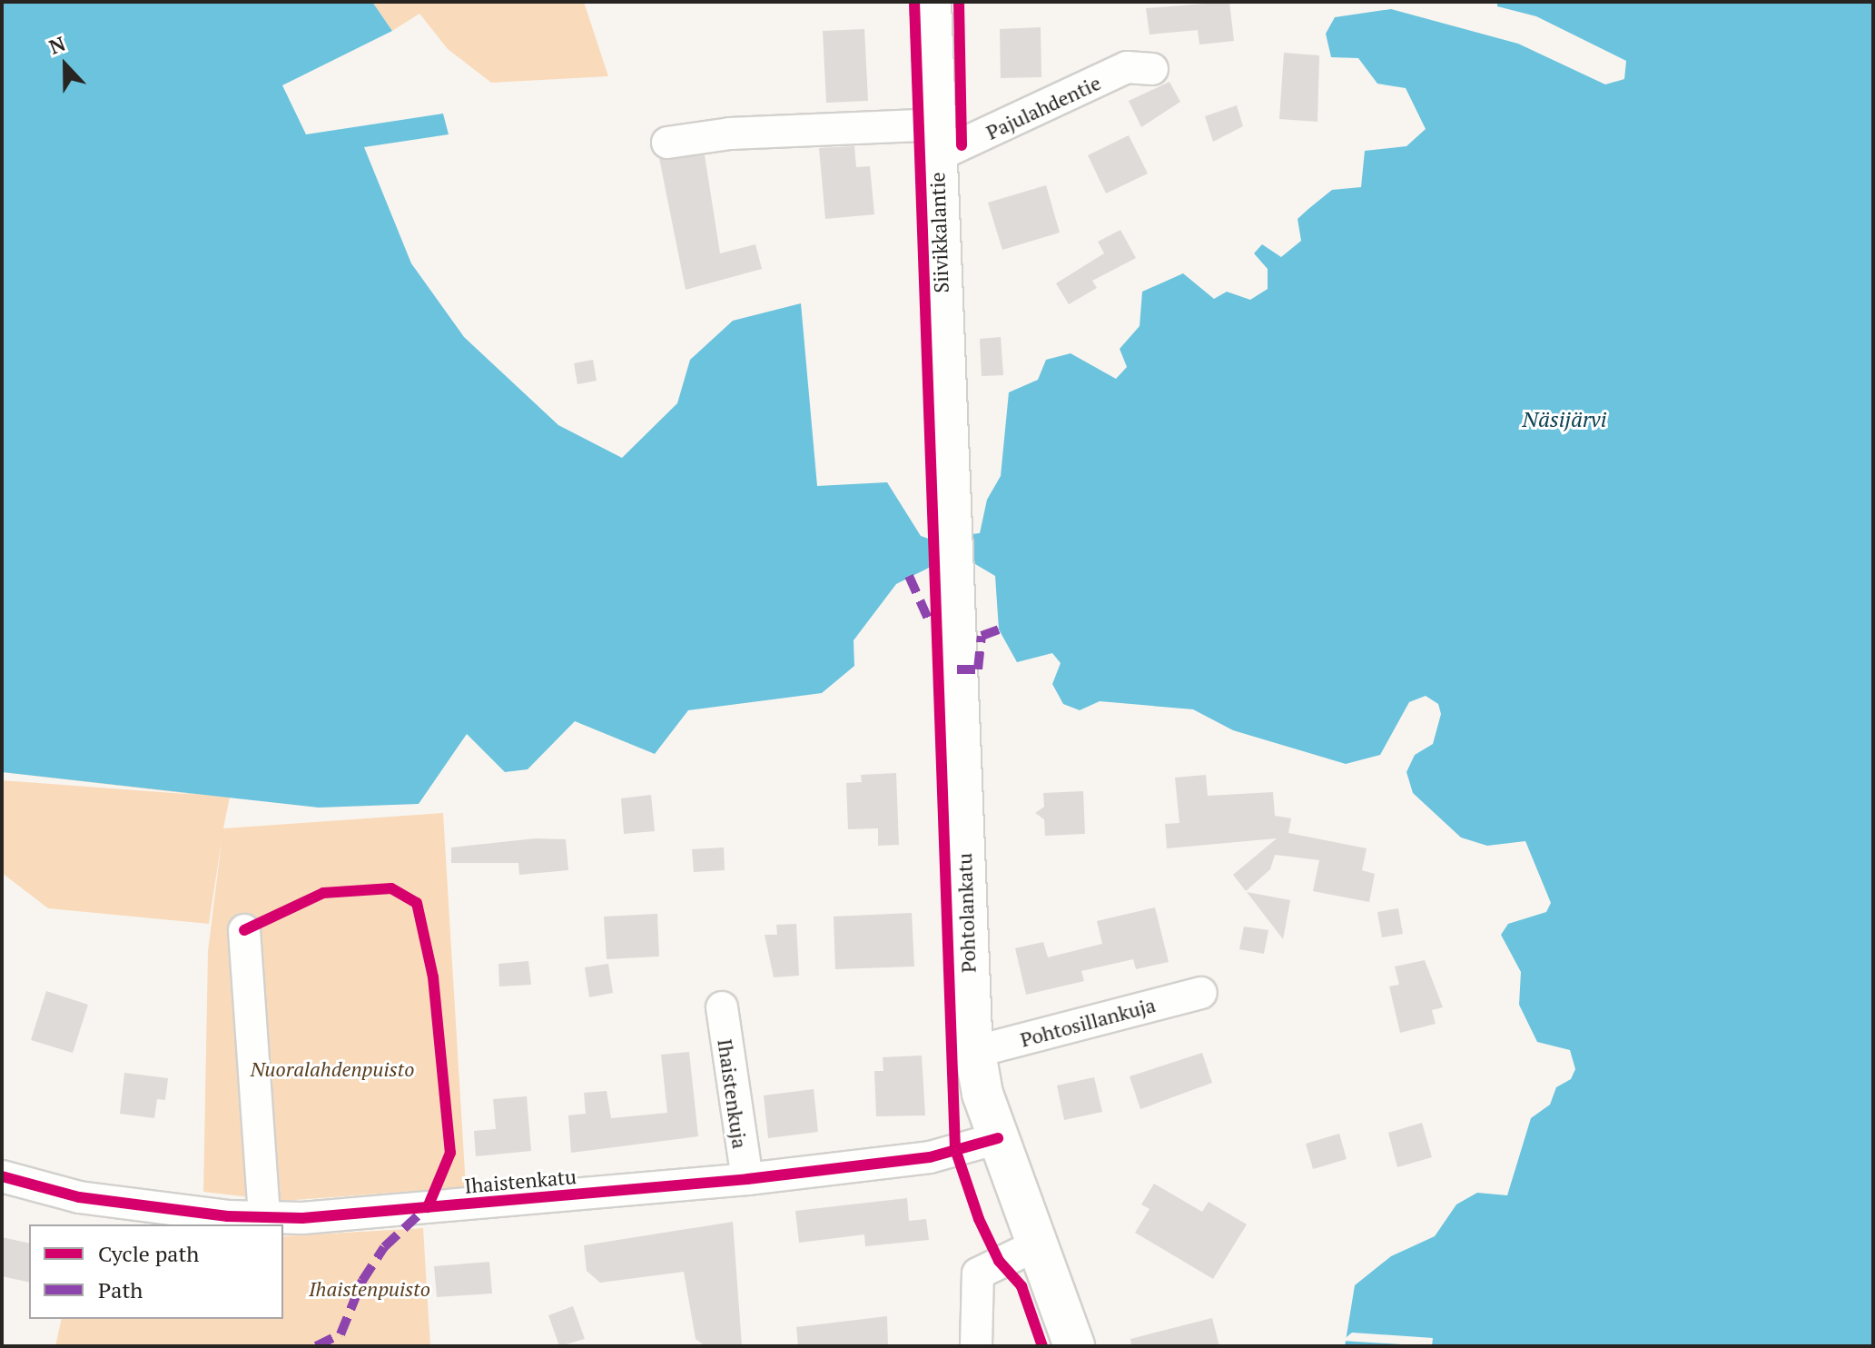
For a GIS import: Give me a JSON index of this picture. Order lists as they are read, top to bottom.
{
  "streets": {
    "main road": ["Siivikkalantie", "Pohtolankatu"],
    "street": [
      "Pajulahdentie",
      "Pohtosillankuja",
      "Ihaistenkuja",
      "Ihaistenkatu"
    ]
  },
  "crossings": [
    ["Pajulahdentie", "Siivikkalantie"],
    ["Siivikkalantie", "Pohtolankatu"],
    ["Pohtolankatu", "Pohtosillankuja"],
    ["Pohtolankatu", "Ihaistenkatu"],
    ["Ihaistenkuja", "Ihaistenkatu"]
  ],
  "water": ["Näsijärvi"],
  "parks": ["Nuoralahdenpuisto", "Ihaistenpuisto"],
  "legend": ["Cycle path", "Path"],
  "north": "top"
}
